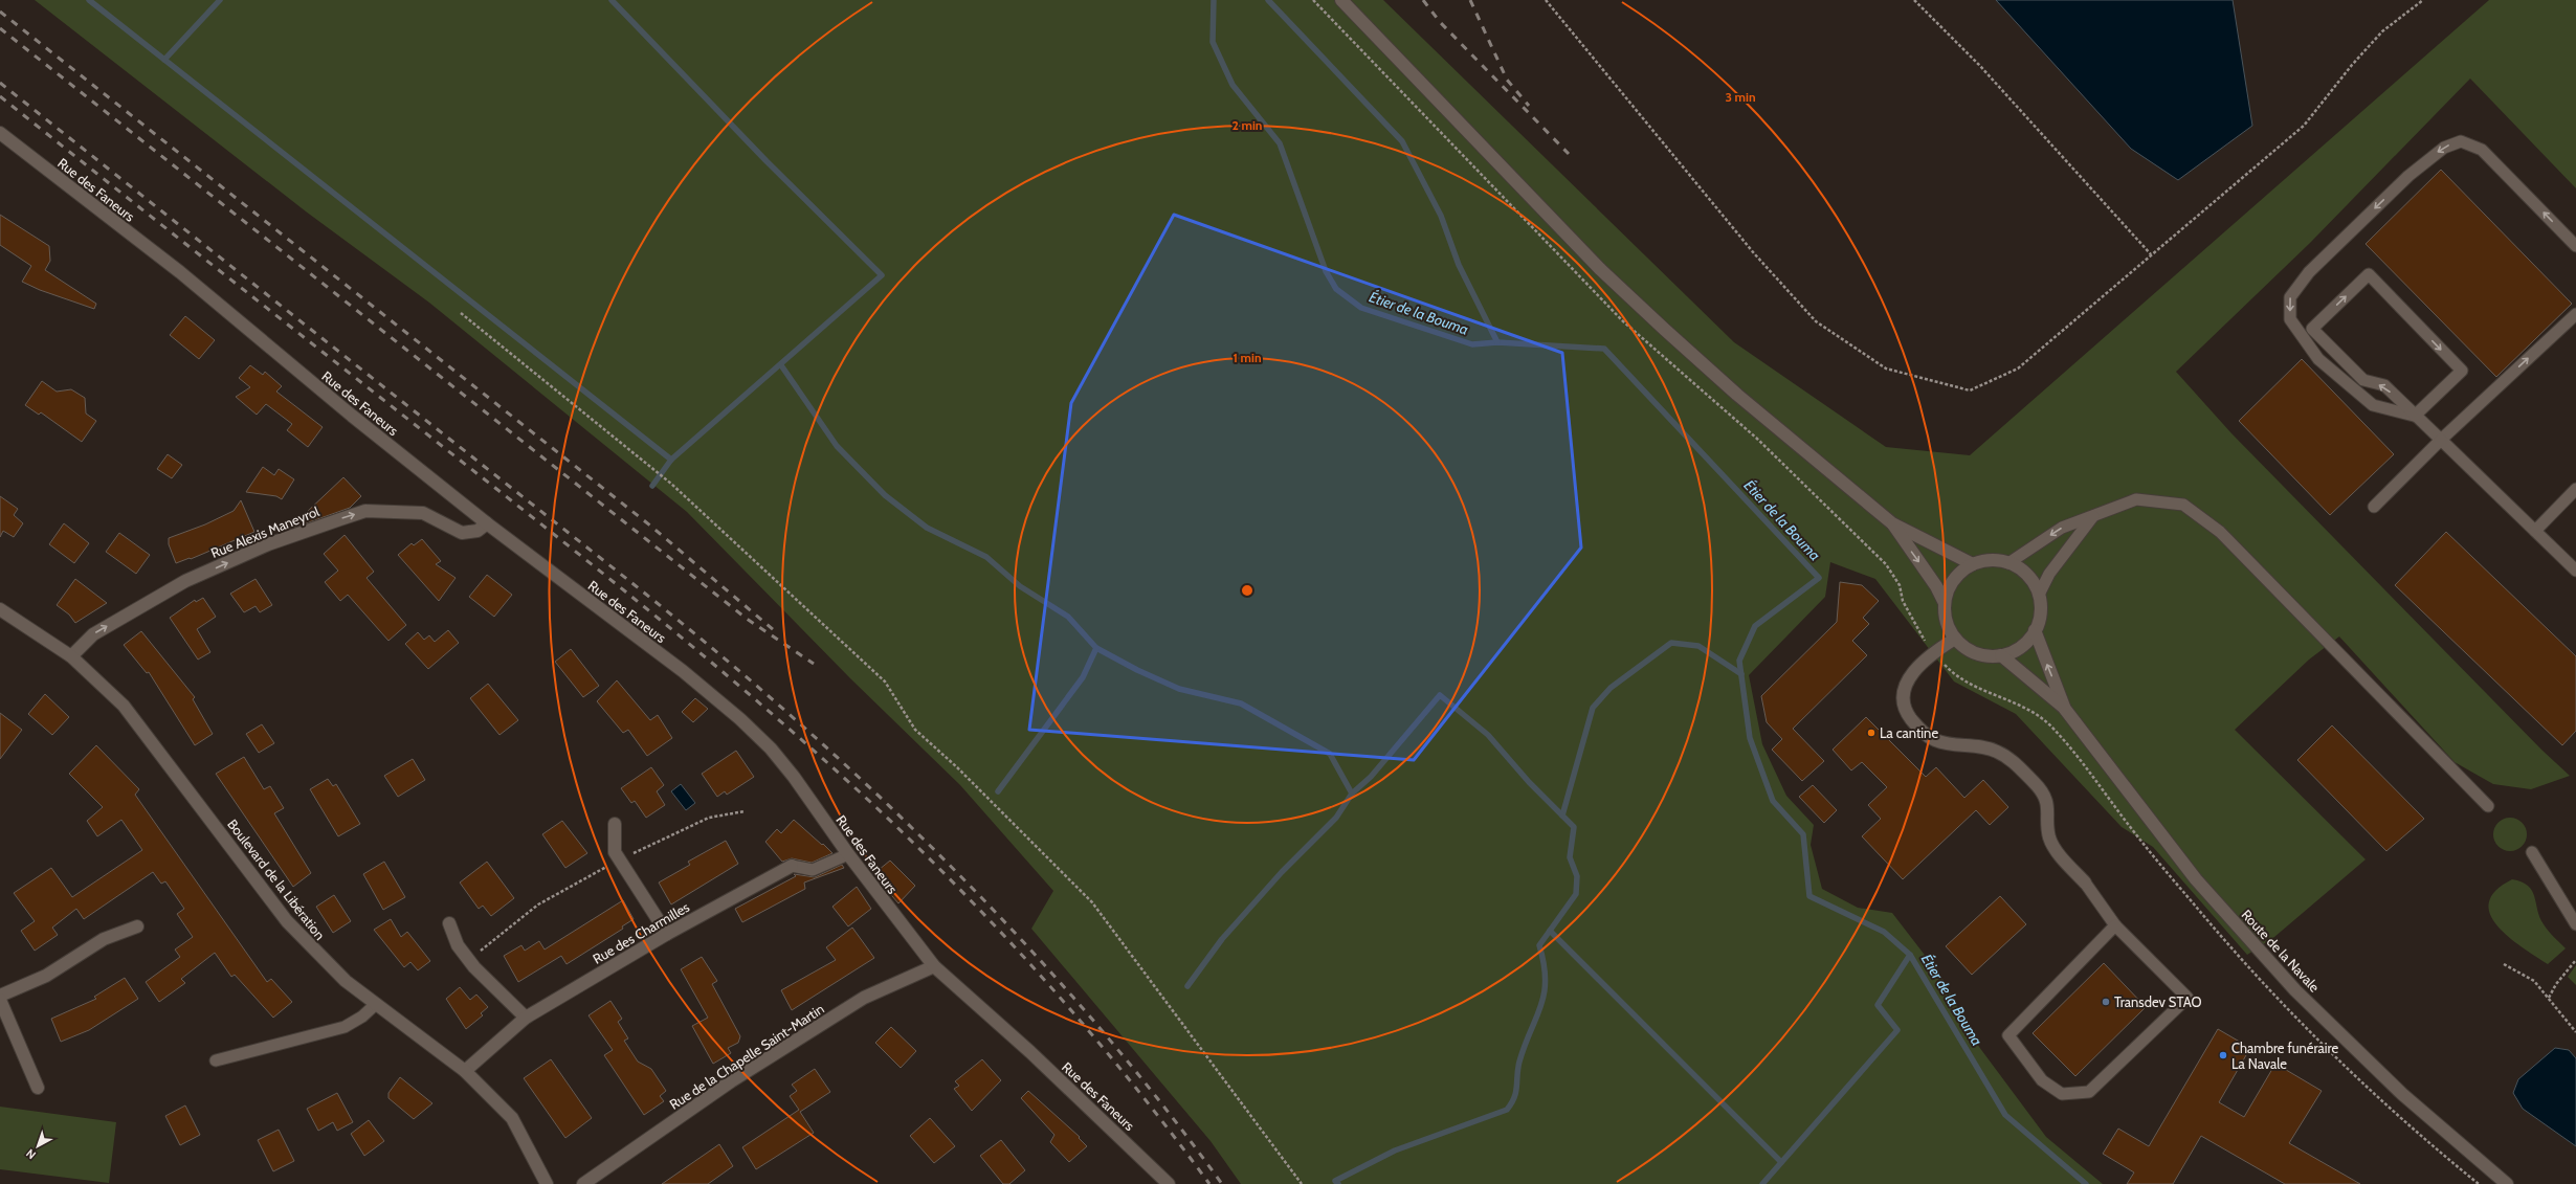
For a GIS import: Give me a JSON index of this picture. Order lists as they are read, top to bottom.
{
  "streets": {
    "street": [
      "Rue des Faneurs",
      "Rue Alexis Maneyrol",
      "Boulevard de la Libération",
      "Rue des Charmilles",
      "Route de la Navale",
      "Rue de la Chapelle Saint-Martin"
    ]
  },
  "crossings": [
    ["Rue des Faneurs", "Rue Alexis Maneyrol"],
    ["Rue des Faneurs", "Rue des Charmilles"],
    ["Rue des Faneurs", "Rue de la Chapelle Saint-Martin"],
    ["Rue Alexis Maneyrol", "Boulevard de la Libération"],
    ["Boulevard de la Libération", "Rue des Charmilles"]
  ],
  "one_way": ["Rue Alexis Maneyrol"],
  "water": ["Étier de la Bouma"],
  "places": ["La cantine", "Transdev STAO", "Chambre funéraire La Navale"],
  "north": "bottom left",
  "rings": ["3 min", "2 min", "1 min"]
}
